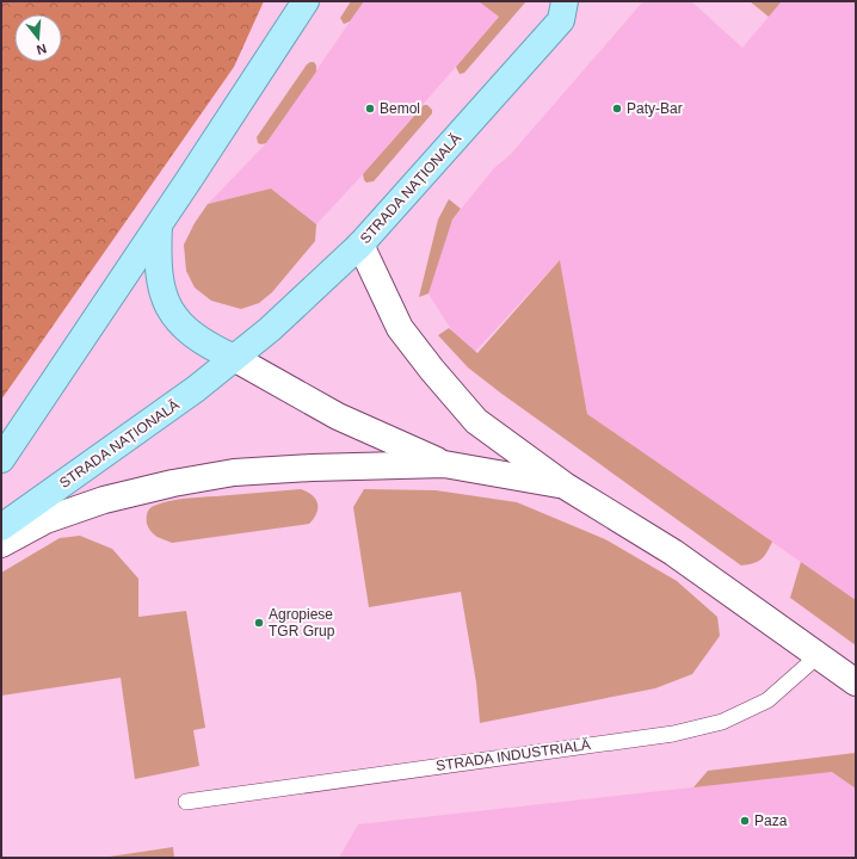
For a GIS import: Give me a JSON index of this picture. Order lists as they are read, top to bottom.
{
  "streets": {
    "main road": ["STRADA NAȚIONALĂ"],
    "lane": ["STRADA INDUSTRIALĂ"]
  },
  "places": [
    "Bemol",
    "Paty-Bar",
    "Agropiese TGR Grup",
    "Paza"
  ],
  "north": "bottom"
}
